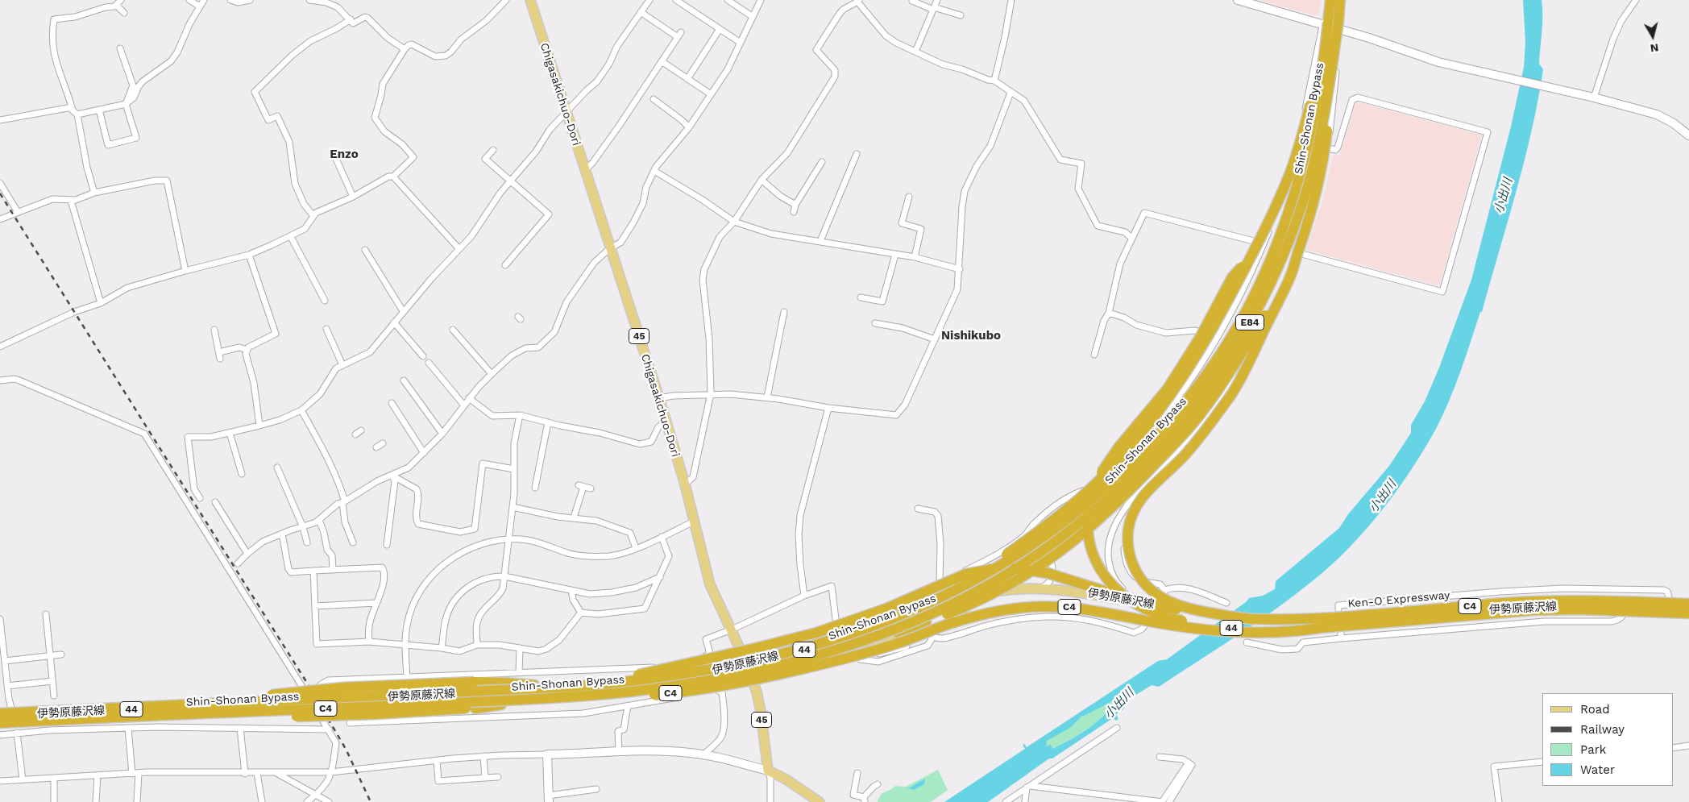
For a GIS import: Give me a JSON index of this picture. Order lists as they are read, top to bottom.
{
  "streets": {
    "highway": [
      "Shin-Shonan Bypass",
      "E84",
      "Ken-O Expressway",
      "C4"
    ],
    "main road": [
      "Chigasakichuo-Dori",
      "45",
      "伊勢原藤沢線",
      "44"
    ]
  },
  "crossings": [
    ["Chigasakichuo-Dori", "45"],
    ["Chigasakichuo-Dori", "伊勢原藤沢線"],
    ["Shin-Shonan Bypass", "E84"],
    ["Shin-Shonan Bypass", "伊勢原藤沢線"],
    ["Shin-Shonan Bypass", "C4"],
    ["E84", "C4"],
    ["45", "伊勢原藤沢線"],
    ["伊勢原藤沢線", "Ken-O Expressway"],
    ["伊勢原藤沢線", "C4"],
    ["Ken-O Expressway", "C4"]
  ],
  "districts": ["Enzo", "Nishikubo"],
  "water": ["小出川"],
  "legend": [
    "Road",
    "Railway",
    "Park",
    "Water"
  ],
  "north": "bottom"
}
